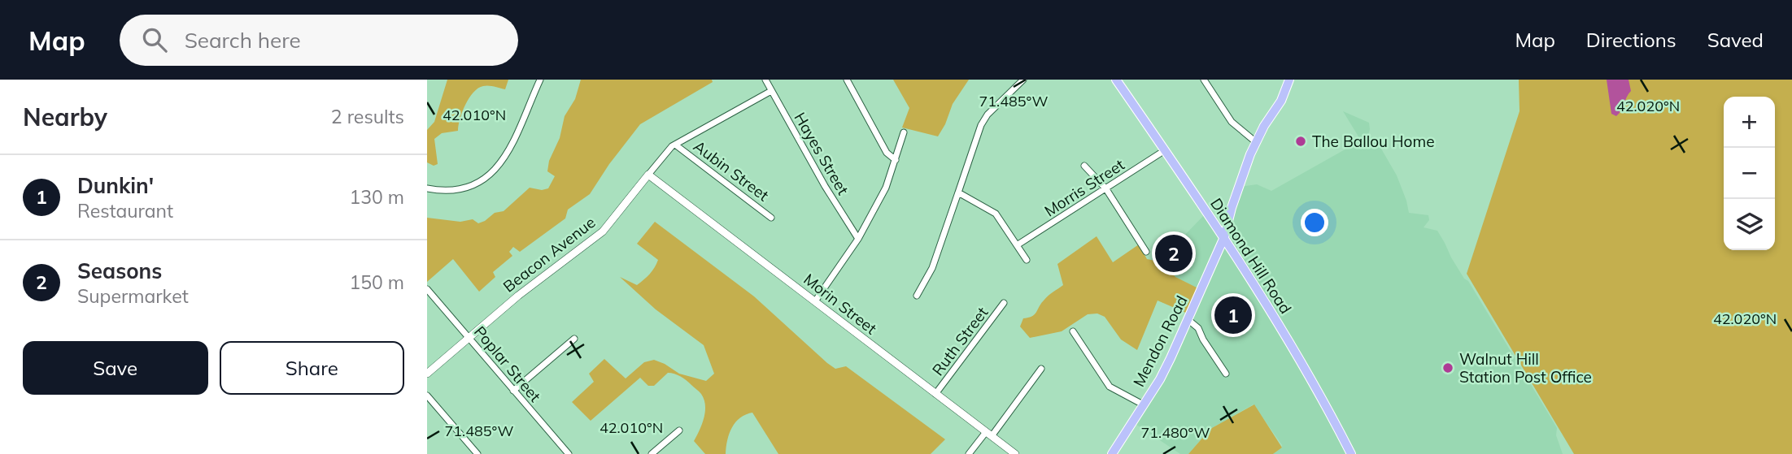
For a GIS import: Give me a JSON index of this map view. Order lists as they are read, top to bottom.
{
  "streets": {
    "main road": ["Diamond Hill Road", "Mendon Road"],
    "street": [
      "Hayes Street",
      "Aubin Street",
      "Morris Street",
      "Beacon Avenue",
      "Morin Street",
      "Ruth Street",
      "Poplar Street"
    ]
  },
  "crossings": [
    ["Hayes Street", "Beacon Avenue"],
    ["Aubin Street", "Beacon Avenue"],
    ["Morris Street", "Diamond Hill Road"],
    ["Beacon Avenue", "Morin Street"],
    ["Beacon Avenue", "Poplar Street"],
    ["Diamond Hill Road", "Mendon Road"],
    ["Morin Street", "Ruth Street"]
  ],
  "places": ["The Ballou Home", "Walnut Hill Station Post Office"],
  "page": {
    "header": "Map",
    "search": "Search here",
    "nav": ["Map", "Directions", "Saved"],
    "heading": ["Nearby", "2 results"],
    "map_buttons": ["+", "−"],
    "list": [
      {
        "mark": "1",
        "name": "Dunkin'",
        "note": "Restaurant",
        "value": "130 m"
      },
      {
        "mark": "2",
        "name": "Seasons",
        "note": "Supermarket",
        "value": "150 m"
      }
    ],
    "pins": ["2", "1"],
    "buttons": ["Save", "Share"]
  },
  "coordinates": [
    "71.485°W",
    "42.020°N",
    "42.010°N",
    "71.480°W"
  ]
}
